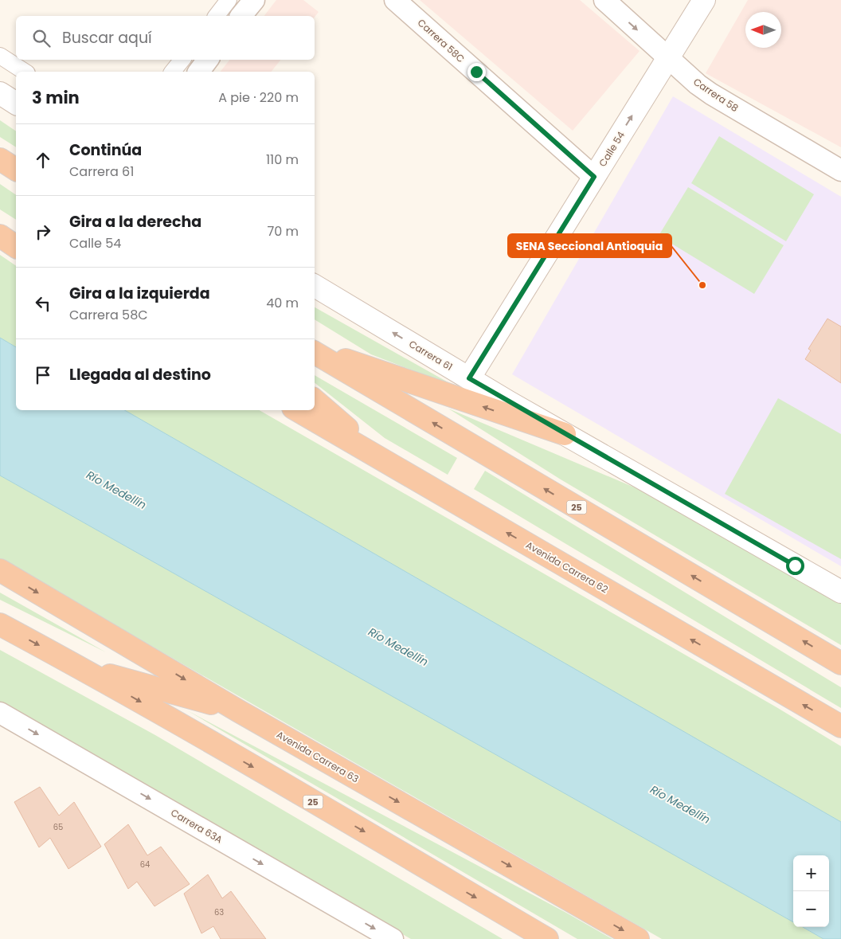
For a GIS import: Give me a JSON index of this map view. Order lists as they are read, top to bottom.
{
  "streets": {
    "highway": ["25", "Avenida Carrera 62", "Avenida Carrera 63"],
    "street": [
      "Carrera 58C",
      "Carrera 58",
      "Calle 54",
      "Carrera 61",
      "Carrera 63A"
    ]
  },
  "crossings": [
    ["Carrera 58C", "Calle 54"],
    ["Carrera 58", "Calle 54"],
    ["Calle 54", "Carrera 61"]
  ],
  "one_way": ["Carrera 63A"],
  "water": ["Río Medellín"],
  "places": ["SENA Seccional Antioquia"],
  "house_numbers": ["65", "64", "63"],
  "north": "left",
  "page": {
    "search": "Buscar aquí",
    "heading": ["3 min", "A pie · 220 m"],
    "list": [
      ["Continúa", "Carrera 61", "110 m"],
      ["Gira a la derecha", "Calle 54", "70 m"],
      ["Gira a la izquierda", "Carrera 58C", "40 m"],
      "Llegada al destino"
    ],
    "map_buttons": ["+", "−"]
  }
}
